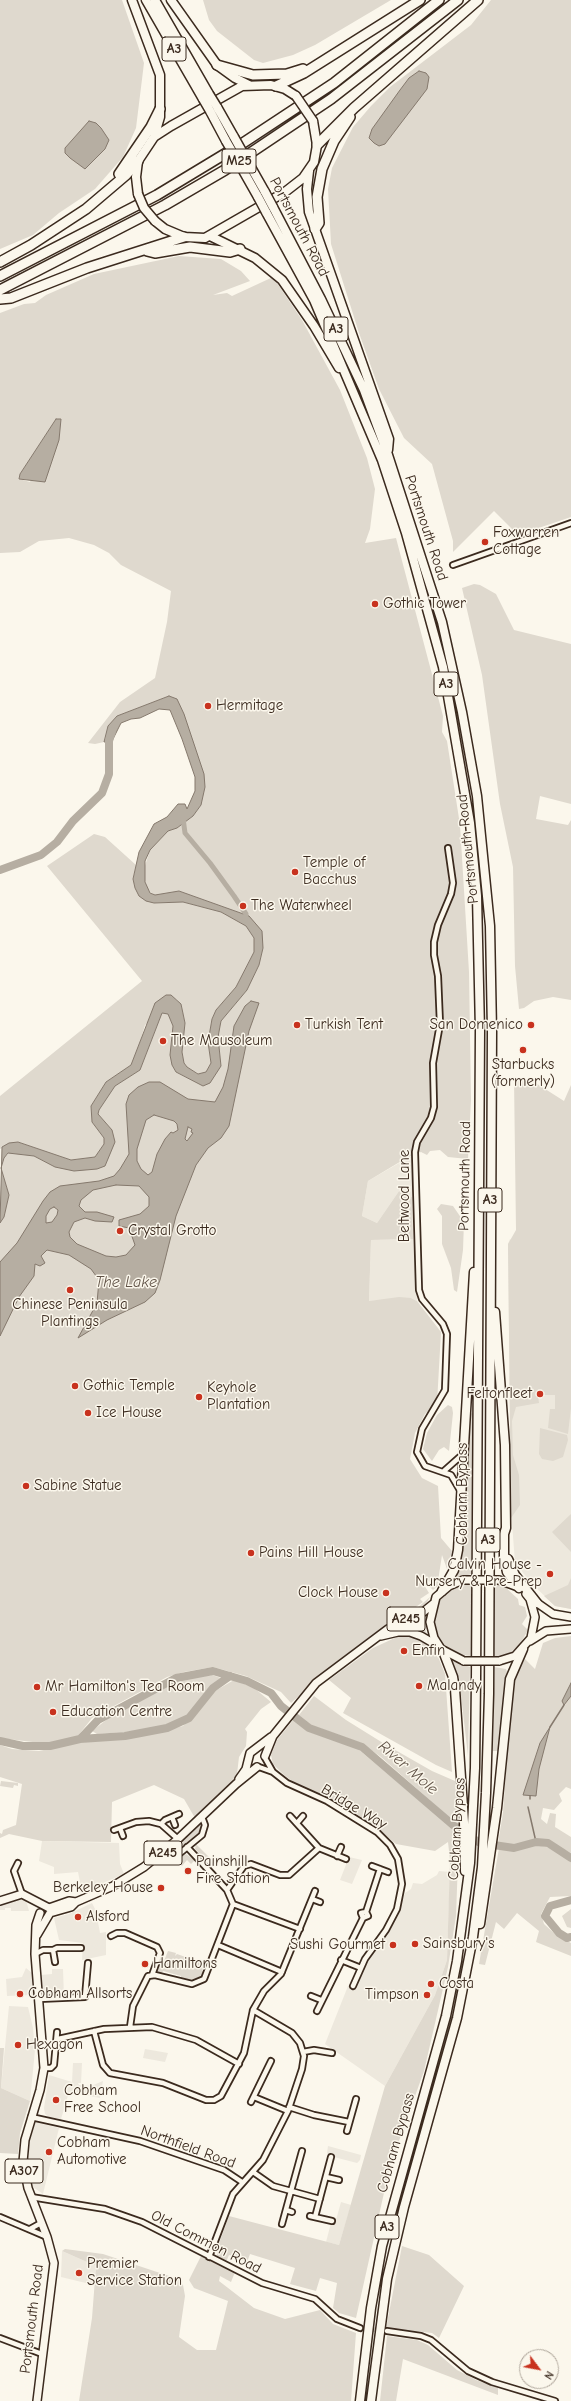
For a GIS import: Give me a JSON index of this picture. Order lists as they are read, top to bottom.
{
  "streets": {
    "highway": [
      "A3",
      "M25",
      "Portsmouth Road",
      "Cobham Bypass"
    ],
    "main road": ["A245", "A307"],
    "street": [
      "Beltwood Lane",
      "Bridge Way",
      "Northfield Road",
      "Old Common Road"
    ]
  },
  "crossings": [
    ["A3", "Portsmouth Road"],
    ["Portsmouth Road", "Cobham Bypass"],
    ["Portsmouth Road", "A245"],
    ["Portsmouth Road", "Northfield Road"],
    ["Portsmouth Road", "Old Common Road"],
    ["A245", "Bridge Way"]
  ],
  "water": ["The Lake", "River Mole"],
  "places": [
    "Foxwarren Cottage",
    "Gothic Tower",
    "Hermitage",
    "Temple of Bacchus",
    "The Waterwheel",
    "Turkish Tent",
    "San Domenico",
    "The Mausoleum",
    "Starbucks (formerly)",
    "Crystal Grotto",
    "Chinese Peninsula Plantings",
    "Gothic Temple",
    "Feltonfleet",
    "Keyhole Plantation",
    "Ice House",
    "Sabine Statue",
    "Pains Hill House",
    "Calvin House - Nursery & Pre-Prep",
    "Clock House",
    "Enfin",
    "Malandy",
    "Mr Hamilton's Tea Room",
    "Education Centre",
    "Painshill Fire Station",
    "Berkeley House",
    "Alsford",
    "Sainsbury's",
    "Sushi Gourmet",
    "Hamiltons",
    "Costa",
    "Cobham Allsorts",
    "Timpson",
    "Hexagon",
    "Cobham Free School",
    "Cobham Automotive",
    "Premier Service Station"
  ],
  "north": "bottom right"
}
